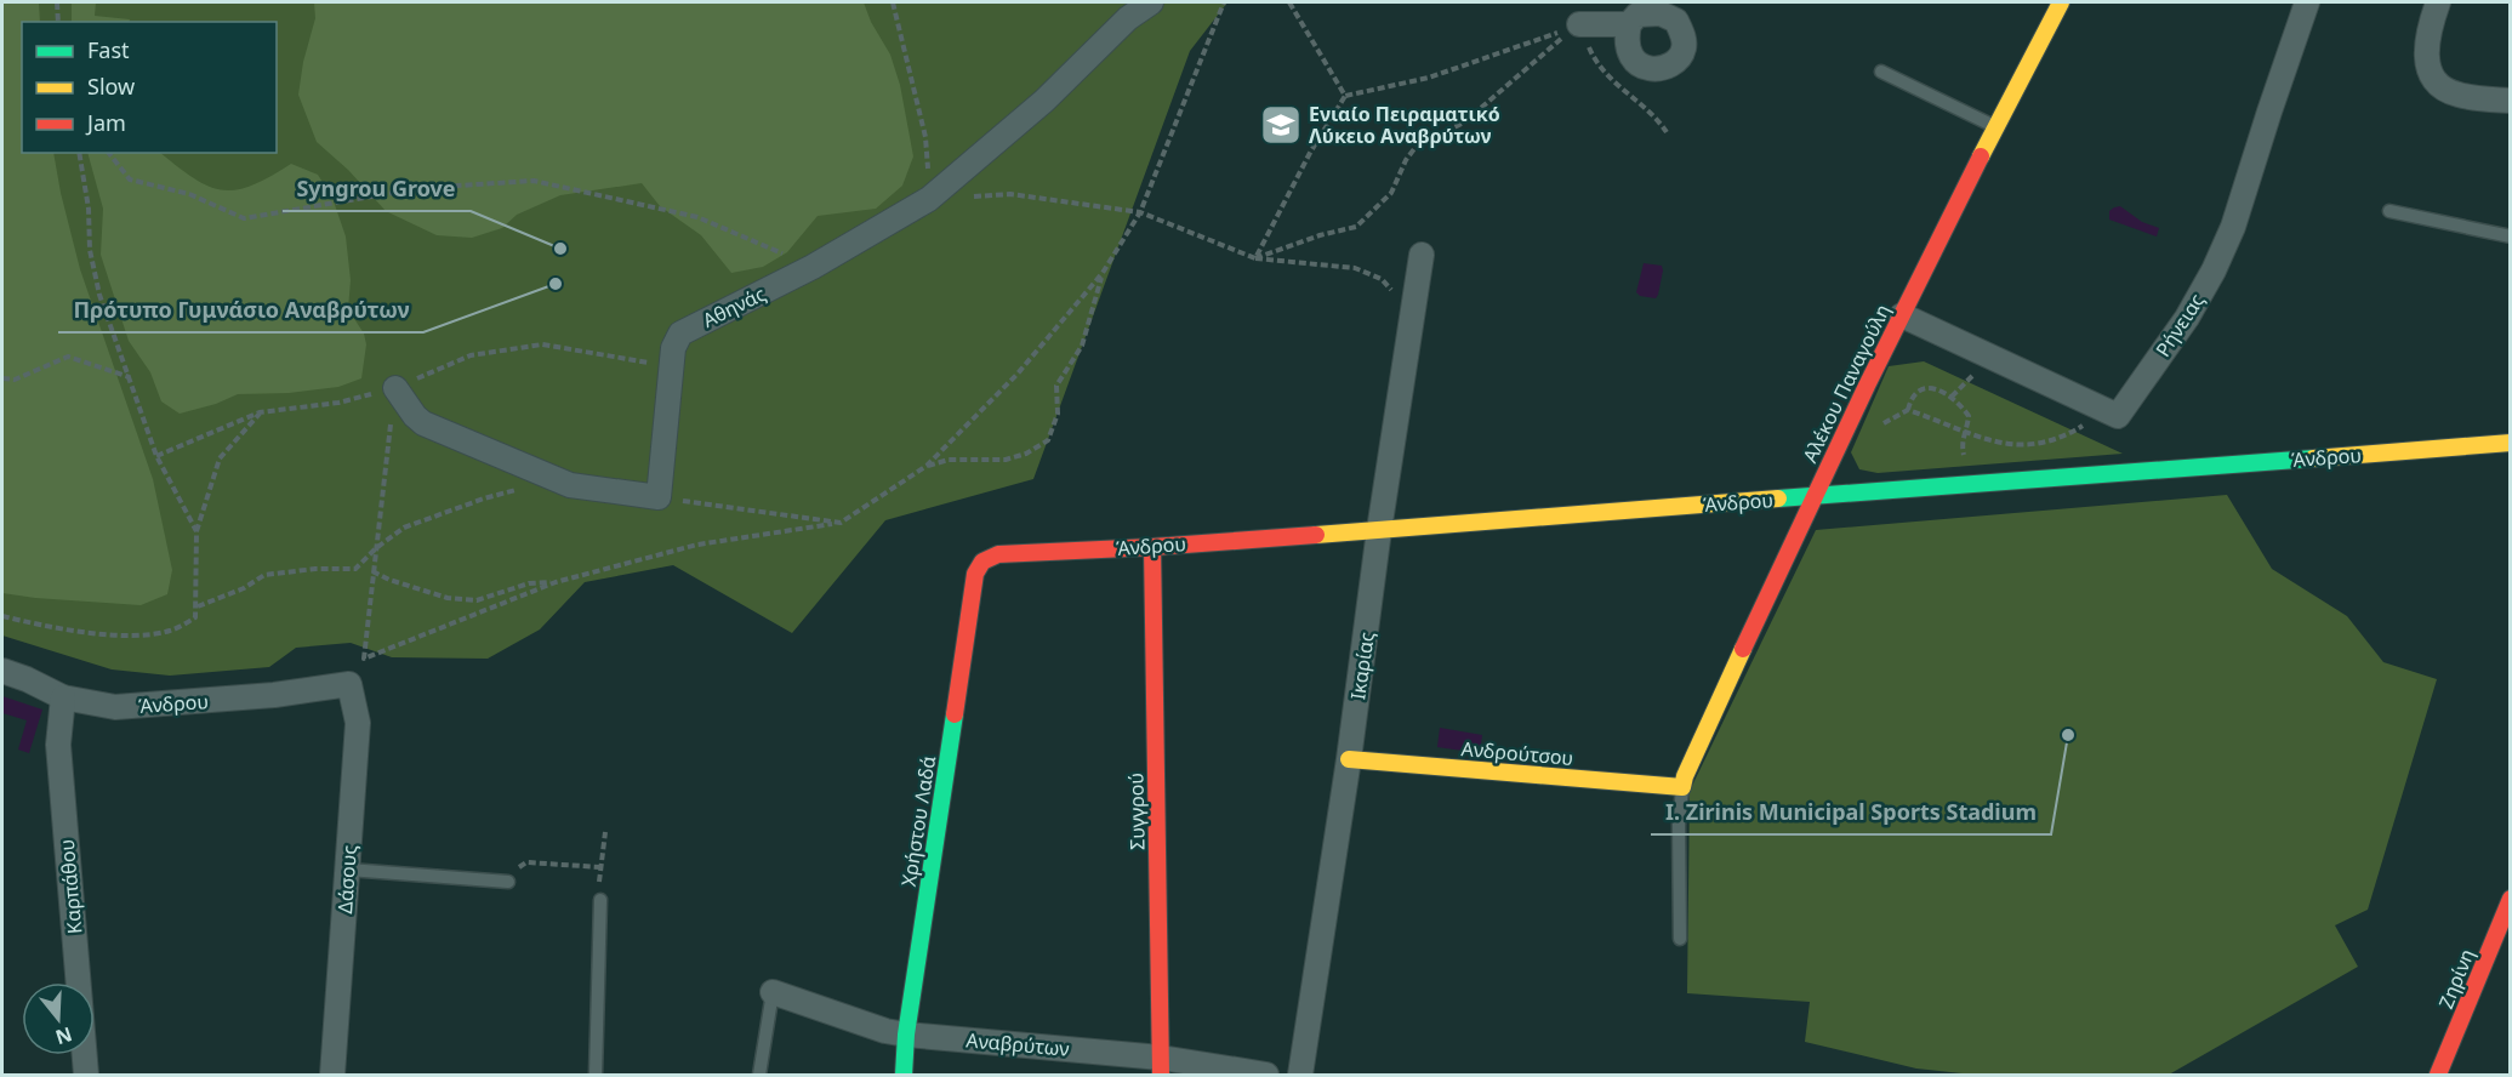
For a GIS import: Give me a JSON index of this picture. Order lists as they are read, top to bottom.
{
  "streets": {
    "main road": [
      "Αλέκου Παναγούλη",
      "Άνδρου",
      "Ανδρούτσου",
      "Συγγρού",
      "Χρήστου Λαδά",
      "Ζηρίνη"
    ],
    "street": [
      "Αθηνάς",
      "Ρήνειας",
      "Ικαρίας",
      "Δάσους",
      "Καρπάθου",
      "Αναβρύτων"
    ]
  },
  "crossings": [
    ["Αλέκου Παναγούλη", "Άνδρου"],
    ["Αλέκου Παναγούλη", "Ανδρούτσου"],
    ["Άνδρου", "Ικαρίας"],
    ["Άνδρου", "Συγγρού"],
    ["Άνδρου", "Χρήστου Λαδά"],
    ["Άνδρου", "Δάσους"],
    ["Άνδρου", "Καρπάθου"],
    ["Ικαρίας", "Ανδρούτσου"],
    ["Συγγρού", "Αναβρύτων"],
    ["Χρήστου Λαδά", "Αναβρύτων"]
  ],
  "places": {
    "school or university": ["Ενιαίο Πειραματικό Λύκειο Αναβρύτων"],
    "other": ["Syngrou Grove", "Πρότυπο Γυμνάσιο Αναβρύτων", "I. Zirinis Municipal Sports Stadium"]
  },
  "legend": ["Fast", "Slow", "Jam"],
  "north": "bottom"
}
